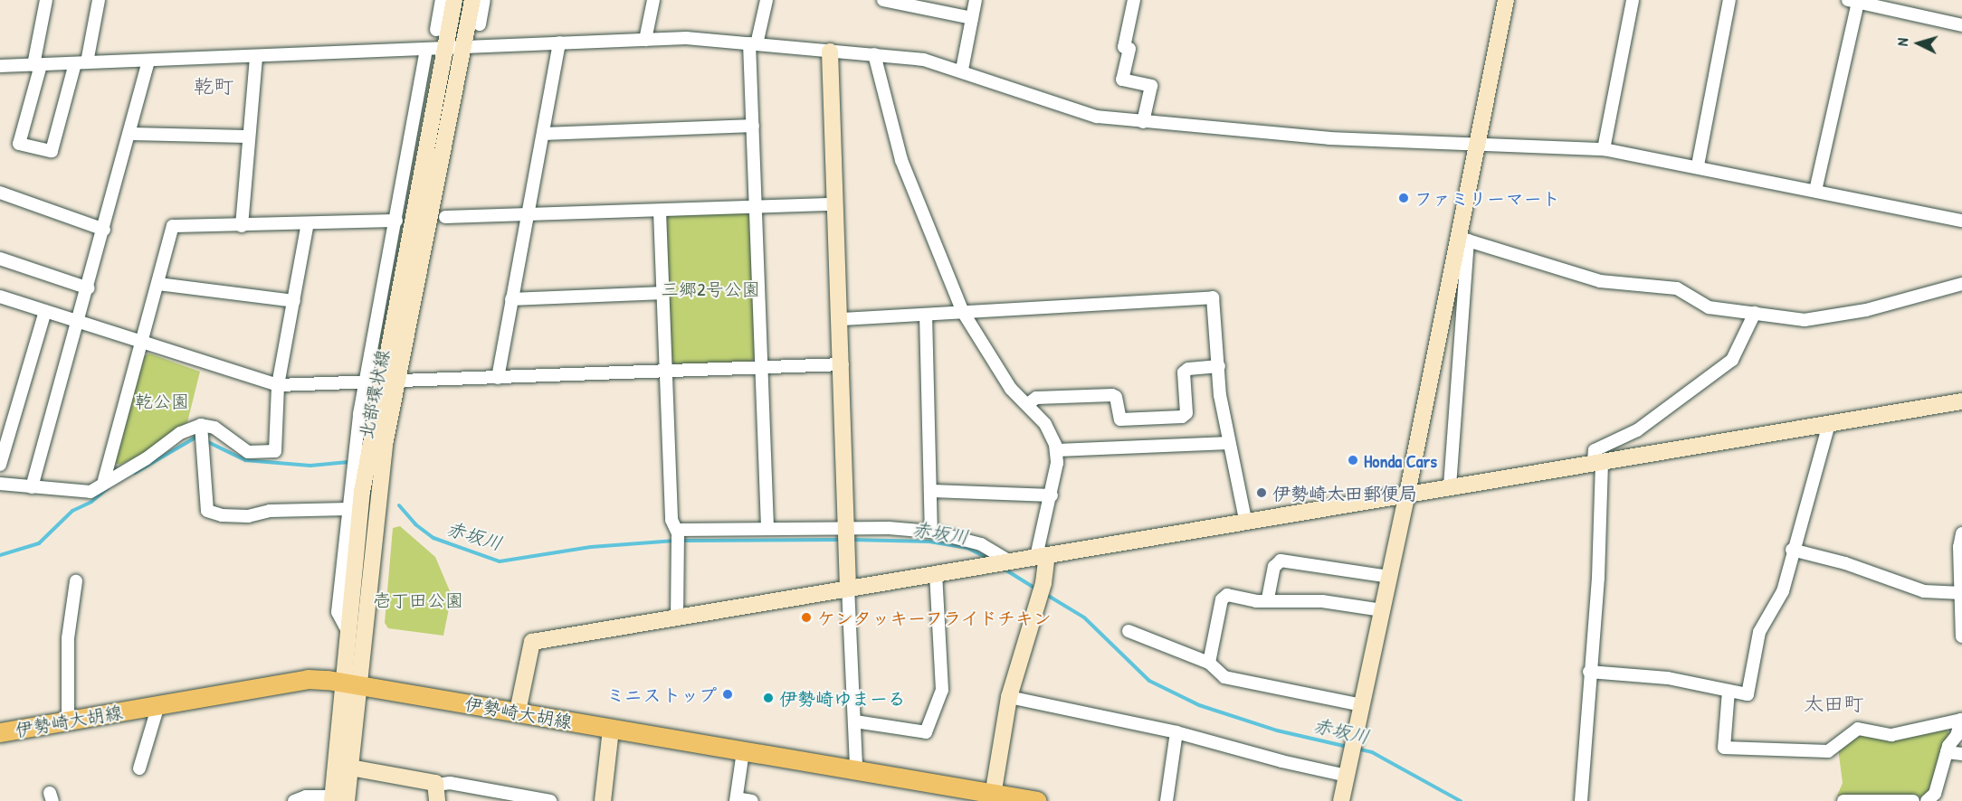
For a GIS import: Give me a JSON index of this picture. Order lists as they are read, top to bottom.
{
  "streets": {
    "main road": ["伊勢崎大胡線"],
    "street": ["北部環状線"]
  },
  "crossings": [
    ["北部環状線", "伊勢崎大胡線"]
  ],
  "districts": ["乾町", "太田町"],
  "water": ["赤坂川"],
  "parks": ["三郷2号公園", "乾公園", "壱丁田公園"],
  "places": [
    "ファミリーマート",
    "Honda Cars",
    "伊勢崎太田郵便局",
    "ケンタッキーフライドチキン",
    "ミニストップ",
    "伊勢崎ゆまーる"
  ],
  "north": "left"
}
